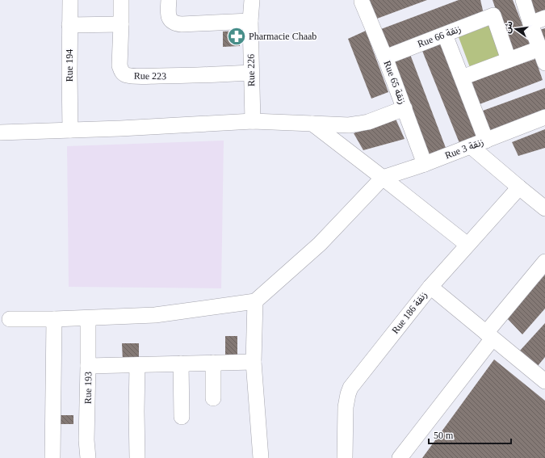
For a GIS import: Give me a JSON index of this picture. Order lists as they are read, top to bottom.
{
  "streets": {
    "street": [
      "Rue 66 زنقة",
      "Rue 194",
      "Rue 226",
      "Rue 223",
      "Rue 65 زنقة",
      "Rue 3 زنقة",
      "Rue 186 زنقة",
      "Rue 193"
    ]
  },
  "crossings": [
    ["Rue 66 زنقة", "Rue 65 زنقة"],
    ["Rue 226", "Rue 223"],
    ["Rue 65 زنقة", "Rue 3 زنقة"]
  ],
  "places": {
    "pharmacy": ["Pharmacie Chaab"]
  },
  "scale_bar": "50 m",
  "north": "left"
}
